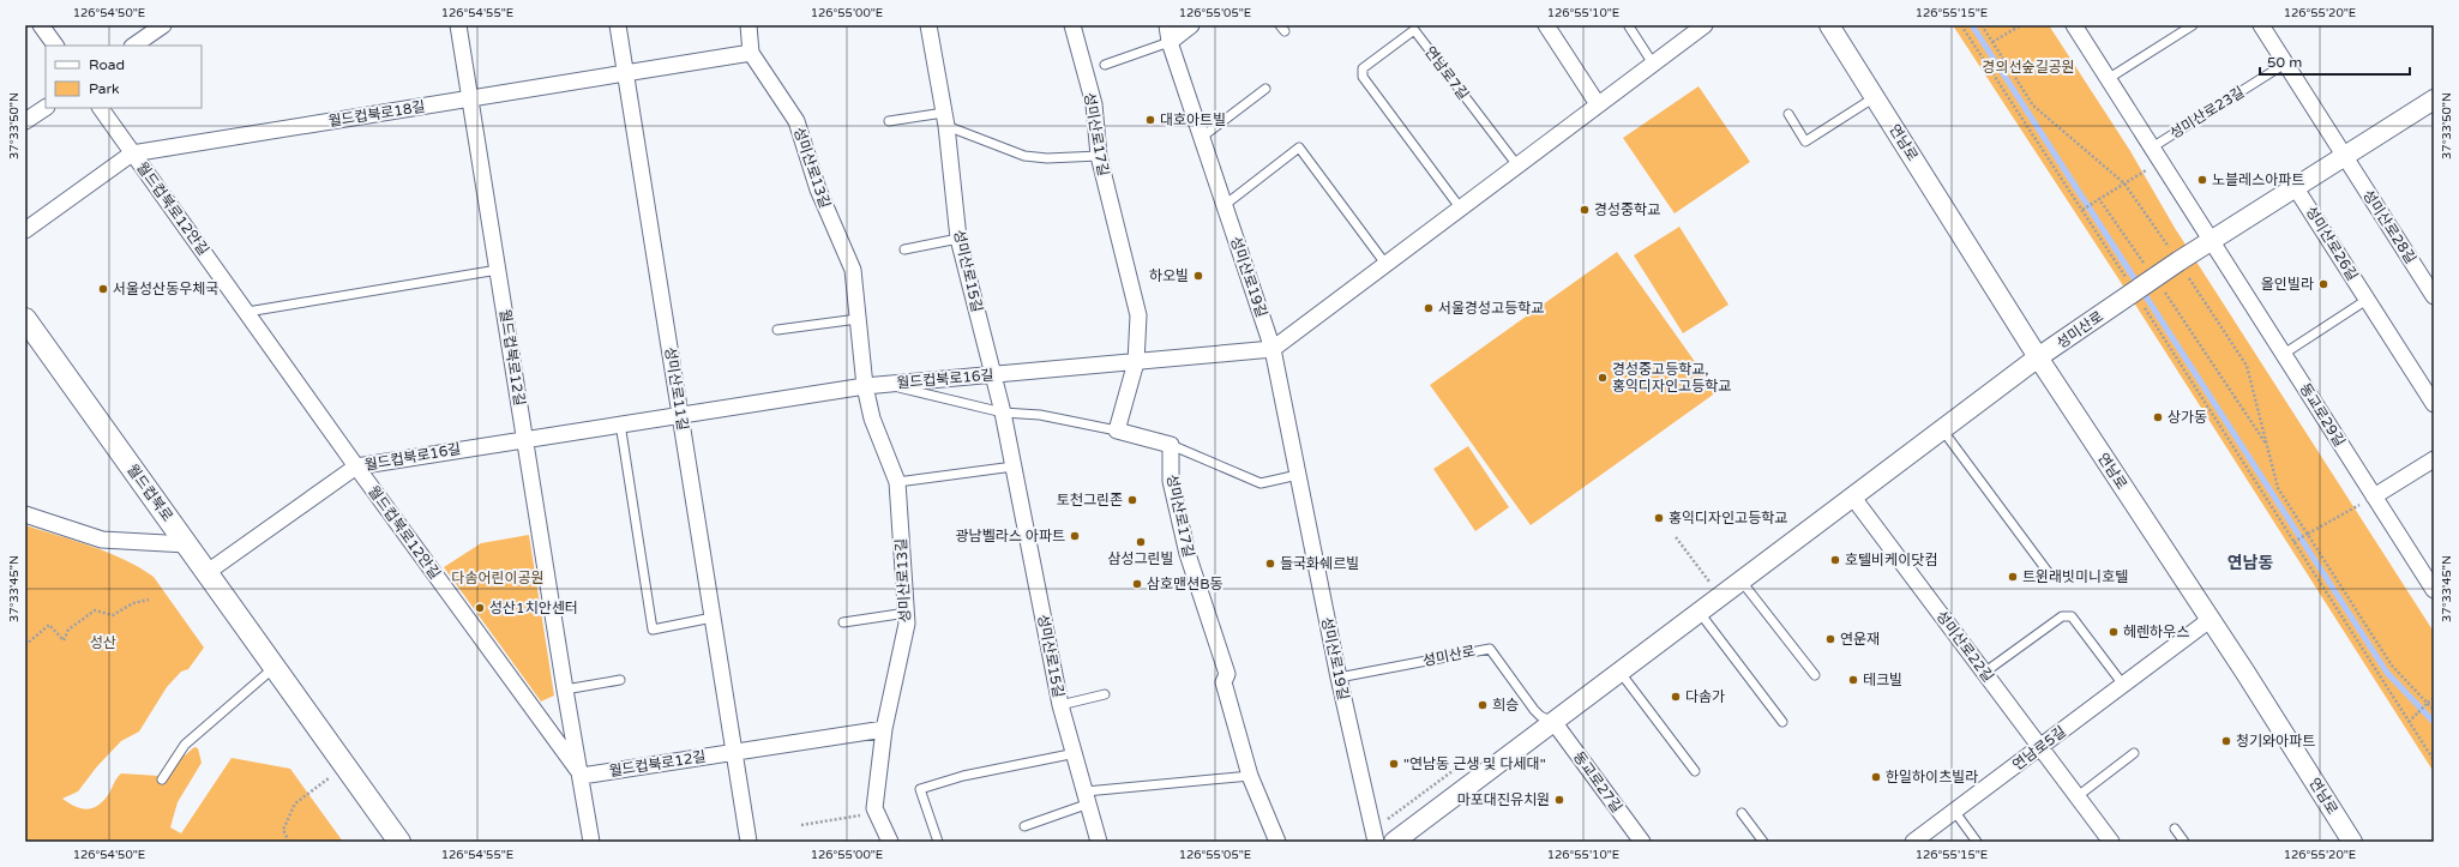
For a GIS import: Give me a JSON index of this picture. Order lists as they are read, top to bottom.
{
  "streets": {
    "main road": ["월드컵북로"],
    "street": [
      "월드컵북로18길",
      "성미산로17길",
      "연남로",
      "성미산로13길",
      "월드컵북로12안길",
      "성미산로28길",
      "성미산로26길",
      "성미산로15길",
      "성미산로19길",
      "성미산로",
      "월드컵북로12길",
      "월드컵북로16길",
      "성미산로11길",
      "동교로29길",
      "성미산로22길",
      "연남로5길",
      "동교로27길"
    ],
    "lane": ["연남로7길", "성미산로23길"]
  },
  "crossings": [
    ["성미산로23길", "성미산로28길"],
    ["월드컵북로18길", "성미산로13길"],
    ["월드컵북로18길", "월드컵북로12안길"],
    ["월드컵북로18길", "월드컵북로12길"],
    ["월드컵북로18길", "성미산로11길"],
    ["성미산로17길", "월드컵북로16길"],
    ["연남로", "성미산로"],
    ["연남로", "연남로5길"],
    ["성미산로13길", "월드컵북로16길"],
    ["월드컵북로12안길", "월드컵북로12길"],
    ["월드컵북로12안길", "월드컵북로16길"],
    ["성미산로28길", "성미산로"],
    ["성미산로26길", "성미산로"],
    ["성미산로15길", "월드컵북로16길"],
    ["성미산로19길", "성미산로"],
    ["성미산로19길", "월드컵북로16길"],
    ["성미산로", "동교로29길"],
    ["성미산로", "성미산로22길"],
    ["성미산로", "동교로27길"],
    ["월드컵북로12길", "월드컵북로16길"],
    ["월드컵북로12길", "성미산로11길"],
    ["월드컵북로16길", "성미산로11길"],
    ["월드컵북로16길", "월드컵북로"],
    ["성미산로22길", "연남로5길"]
  ],
  "districts": ["연남동"],
  "parks": ["경의선숲길공원", "다솜어린이공원", "성산"],
  "places": [
    "대호아트빌",
    "노블레스아파트",
    "경성중학교",
    "하오빌",
    "올인빌라",
    "서울성산동우체국",
    "서울경성고등학교",
    "경성중고등학교, 홍익디자인고등학교",
    "상가동",
    "토천그린존",
    "홍익디자인고등학교",
    "광남벨라스 아파트",
    "삼성그린빌",
    "호텔비케이닷컴",
    "들국화쉐르빌",
    "트윈래빗미니호텔",
    "삼호맨션B동",
    "성산1치안센터",
    "헤렌하우스",
    "연운재",
    "테크빌",
    "다솜가",
    "희승",
    "청기와아파트",
    "\"연남동 근생 및 다세대\"",
    "한일하이츠빌라",
    "마포대진유치원"
  ],
  "legend": ["Road", "Park"],
  "scale_bar": "50 m",
  "coordinates": [
    "126°54'50\"E",
    "126°54'55\"E",
    "126°55'00\"E",
    "126°55'05\"E",
    "126°55'10\"E",
    "126°55'15\"E",
    "126°55'20\"E",
    "37°33'50\"N",
    "37°33'45\"N"
  ]
}
